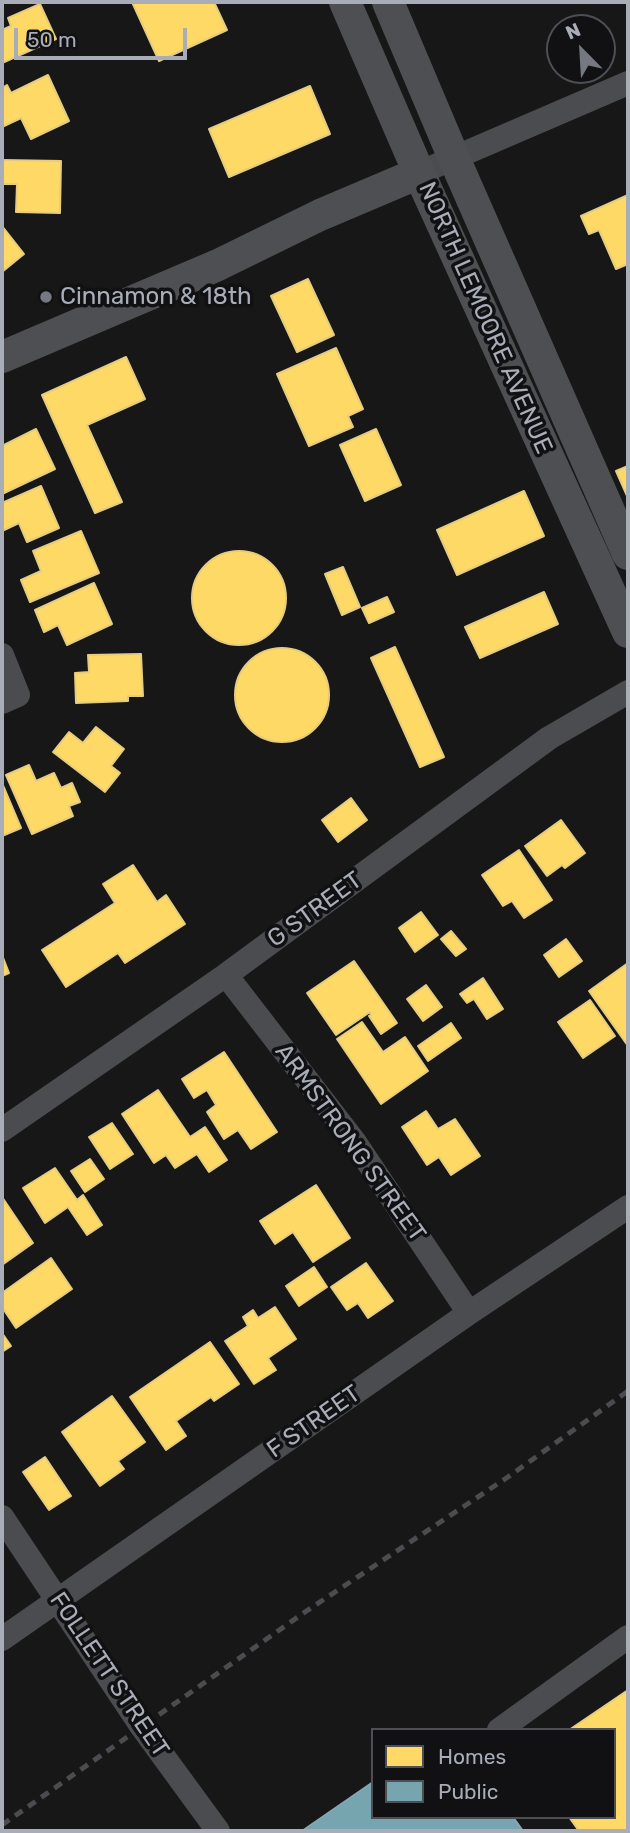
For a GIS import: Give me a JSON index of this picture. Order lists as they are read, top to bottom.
{
  "streets": {
    "main road": ["NORTH LEMOORE AVENUE"],
    "street": [
      "G STREET",
      "ARMSTRONG STREET",
      "F STREET",
      "FOLLETT STREET"
    ]
  },
  "crossings": [
    ["G STREET", "ARMSTRONG STREET"],
    ["ARMSTRONG STREET", "F STREET"],
    ["F STREET", "FOLLETT STREET"]
  ],
  "places": ["Cinnamon & 18th"],
  "legend": ["Homes", "Public"],
  "scale_bar": "50 m",
  "north": "top left"
}
